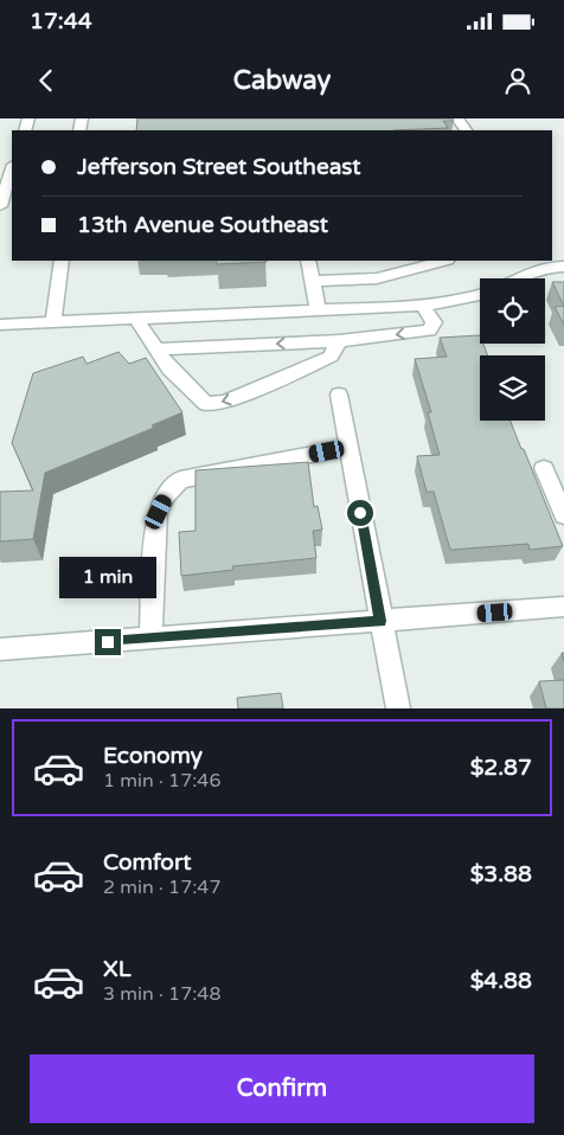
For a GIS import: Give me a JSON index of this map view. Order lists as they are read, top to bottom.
{
  "page": {
    "status": "17:44",
    "header": "Cabway",
    "banner": ["Jefferson Street Southeast", "13th Avenue Southeast"],
    "bubble": "1 min",
    "list": [
      {
        "name": "Economy",
        "note": "1 min · 17:46",
        "value": "$2.87"
      },
      {
        "name": "Comfort",
        "note": "2 min · 17:47",
        "value": "$3.88"
      },
      {
        "name": "XL",
        "note": "3 min · 17:48",
        "value": "$4.88"
      }
    ],
    "buttons": "Confirm"
  }
}
